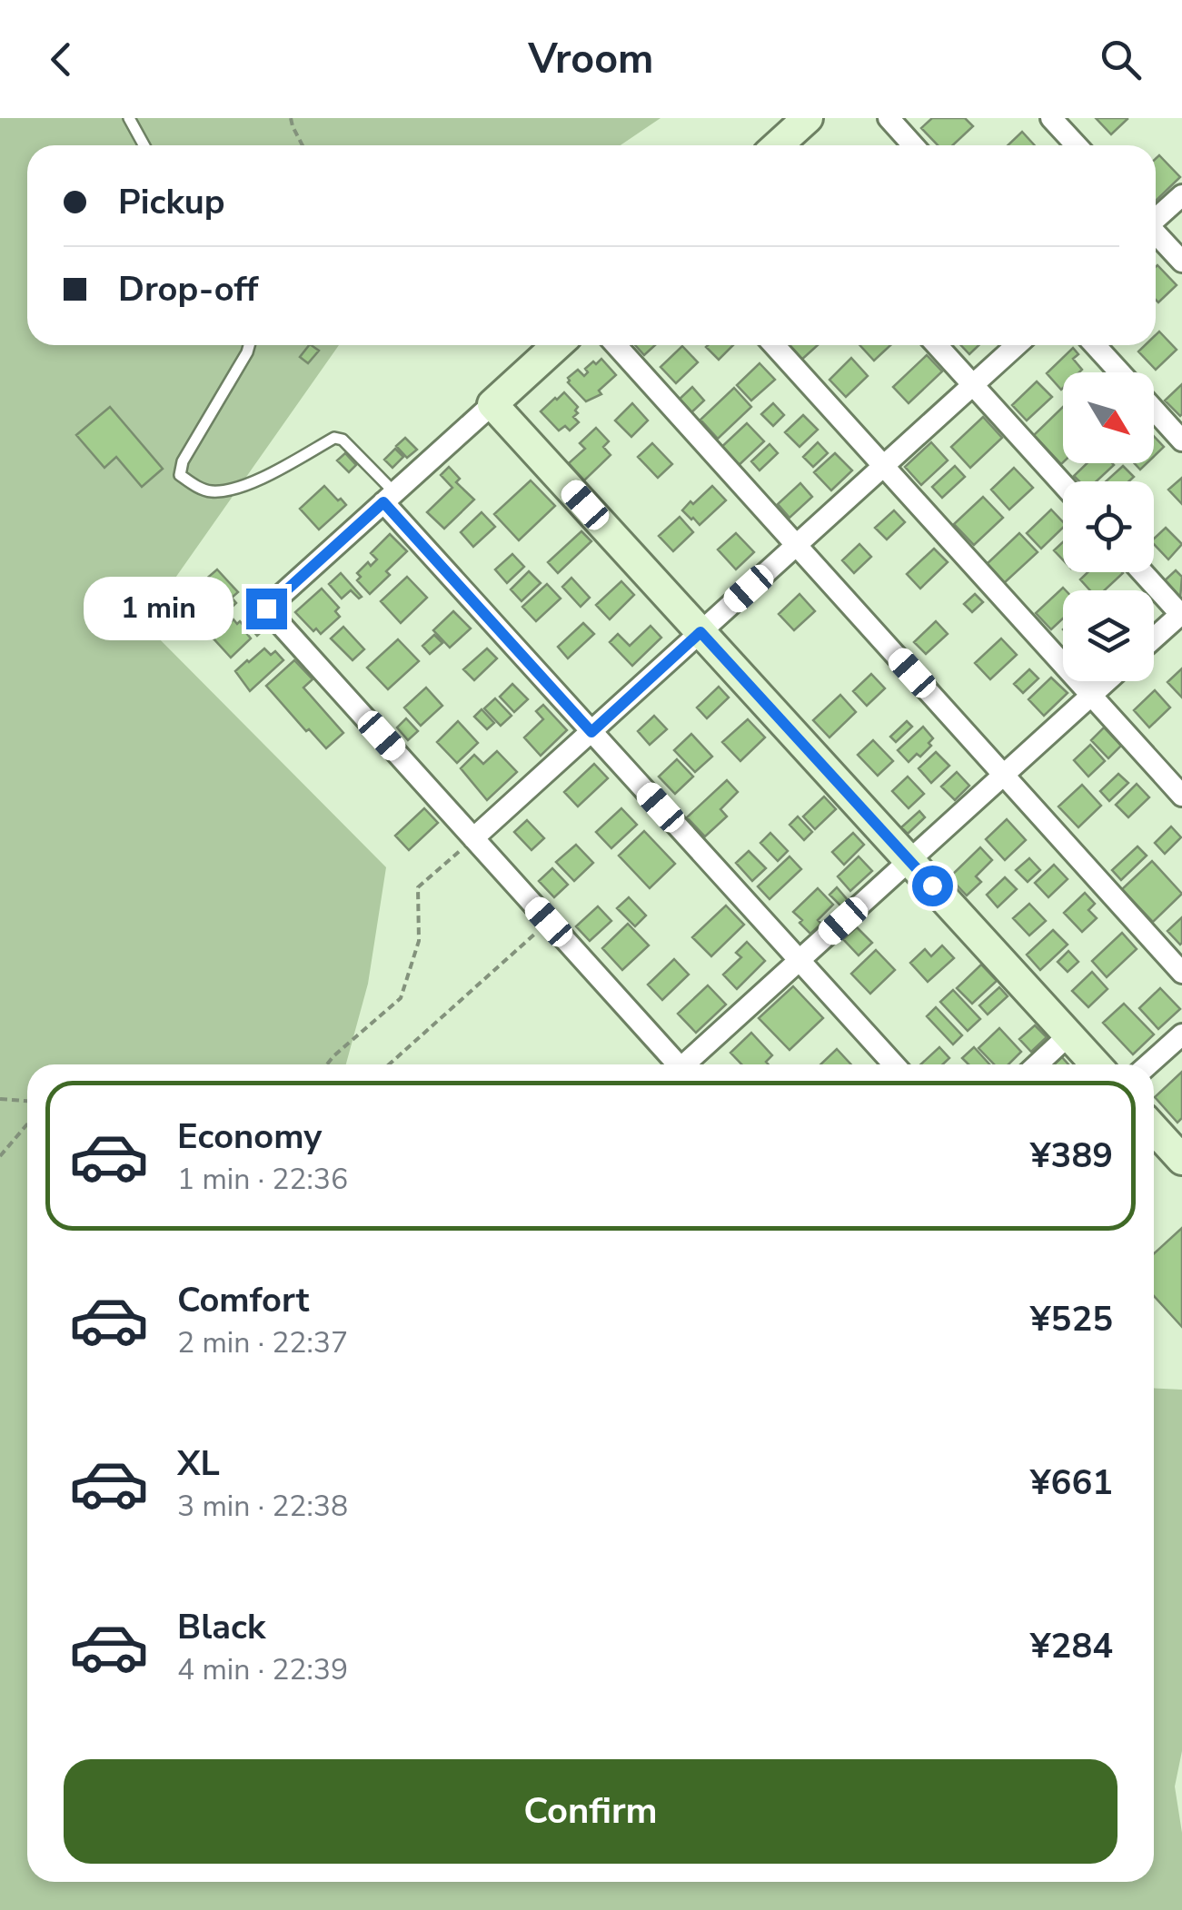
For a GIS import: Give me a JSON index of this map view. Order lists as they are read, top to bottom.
{
  "north": "bottom right",
  "page": {
    "header": "Vroom",
    "banner": ["Pickup", "Drop-off"],
    "bubble": "1 min",
    "list": [
      {
        "name": "Economy",
        "note": "1 min · 22:36",
        "value": "¥389"
      },
      {
        "name": "Comfort",
        "note": "2 min · 22:37",
        "value": "¥525"
      },
      {
        "name": "XL",
        "note": "3 min · 22:38",
        "value": "¥661"
      },
      {
        "name": "Black",
        "note": "4 min · 22:39",
        "value": "¥284"
      }
    ],
    "buttons": "Confirm"
  }
}
